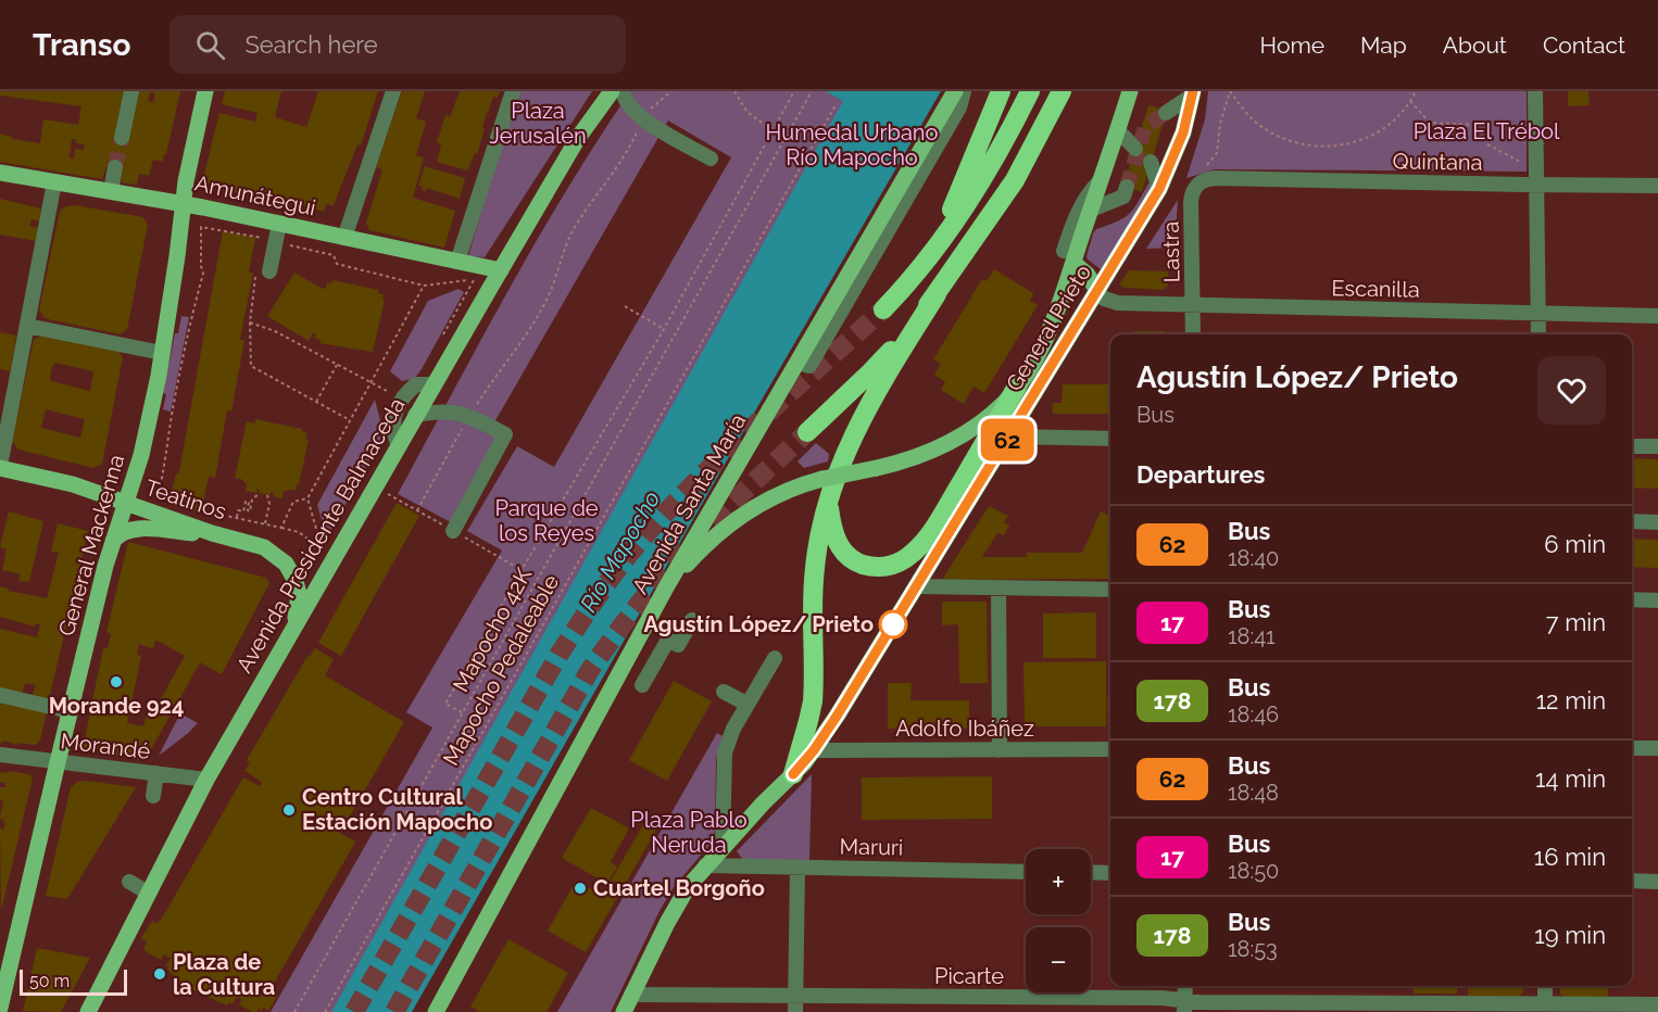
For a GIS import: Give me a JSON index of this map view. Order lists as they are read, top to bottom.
{
  "streets": {
    "main road": [
      "Amunátegui",
      "General Prieto",
      "Teatinos",
      "Avenida Santa María",
      "Avenida Presidente Balmaceda",
      "General Mackenna"
    ],
    "street": [
      "Quintana",
      "Lastra",
      "Escanilla",
      "Adolfo Ibáñez",
      "Morandé",
      "Maruri",
      "Picarte"
    ],
    "path": ["Mapocho 42K", "Mapocho Pedaleable"]
  },
  "crossings": [
    ["Quintana", "Lastra"],
    ["Amunátegui", "Avenida Presidente Balmaceda"],
    ["Amunátegui", "General Mackenna"],
    ["Lastra", "Escanilla"],
    ["Escanilla", "General Prieto"],
    ["General Prieto", "Avenida Santa María"],
    ["General Prieto", "Adolfo Ibáñez"],
    ["General Prieto", "Maruri"],
    ["General Prieto", "Picarte"],
    ["Teatinos", "Avenida Presidente Balmaceda"],
    ["Teatinos", "General Mackenna"],
    ["Avenida Presidente Balmaceda", "Morandé"],
    ["General Mackenna", "Morandé"]
  ],
  "water": ["Río Mapocho"],
  "parks": [
    "Plaza Jerusalén",
    "Plaza El Trébol",
    "Humedal Urbano Río Mapocho",
    "Parque de los Reyes",
    "Plaza Pablo Neruda"
  ],
  "places": [
    "Agustín López/ Prieto",
    "Morande 924",
    "Centro Cultural Estación Mapocho",
    "Cuartel Borgoño",
    "Plaza de la Cultura"
  ],
  "lines": ["bus line 62"],
  "scale_bar": "50 m",
  "page": {
    "header": "Transo",
    "search": "Search here",
    "nav": [
      "Home",
      "Map",
      "About",
      "Contact"
    ],
    "on_map": "62",
    "heading": [
      ["Agustín López/ Prieto", "Bus"],
      "Departures"
    ],
    "list": [
      {
        "mark": "62",
        "name": "Bus",
        "note": "18:40",
        "value": "6 min"
      },
      {
        "mark": "17",
        "name": "Bus",
        "note": "18:41",
        "value": "7 min"
      },
      {
        "mark": "178",
        "name": "Bus",
        "note": "18:46",
        "value": "12 min"
      },
      {
        "mark": "62",
        "name": "Bus",
        "note": "18:48",
        "value": "14 min"
      },
      {
        "mark": "17",
        "name": "Bus",
        "note": "18:50",
        "value": "16 min"
      },
      {
        "mark": "178",
        "name": "Bus",
        "note": "18:53",
        "value": "19 min"
      }
    ],
    "map_buttons": ["+", "−"],
    "scale": "50 m"
  }
}
